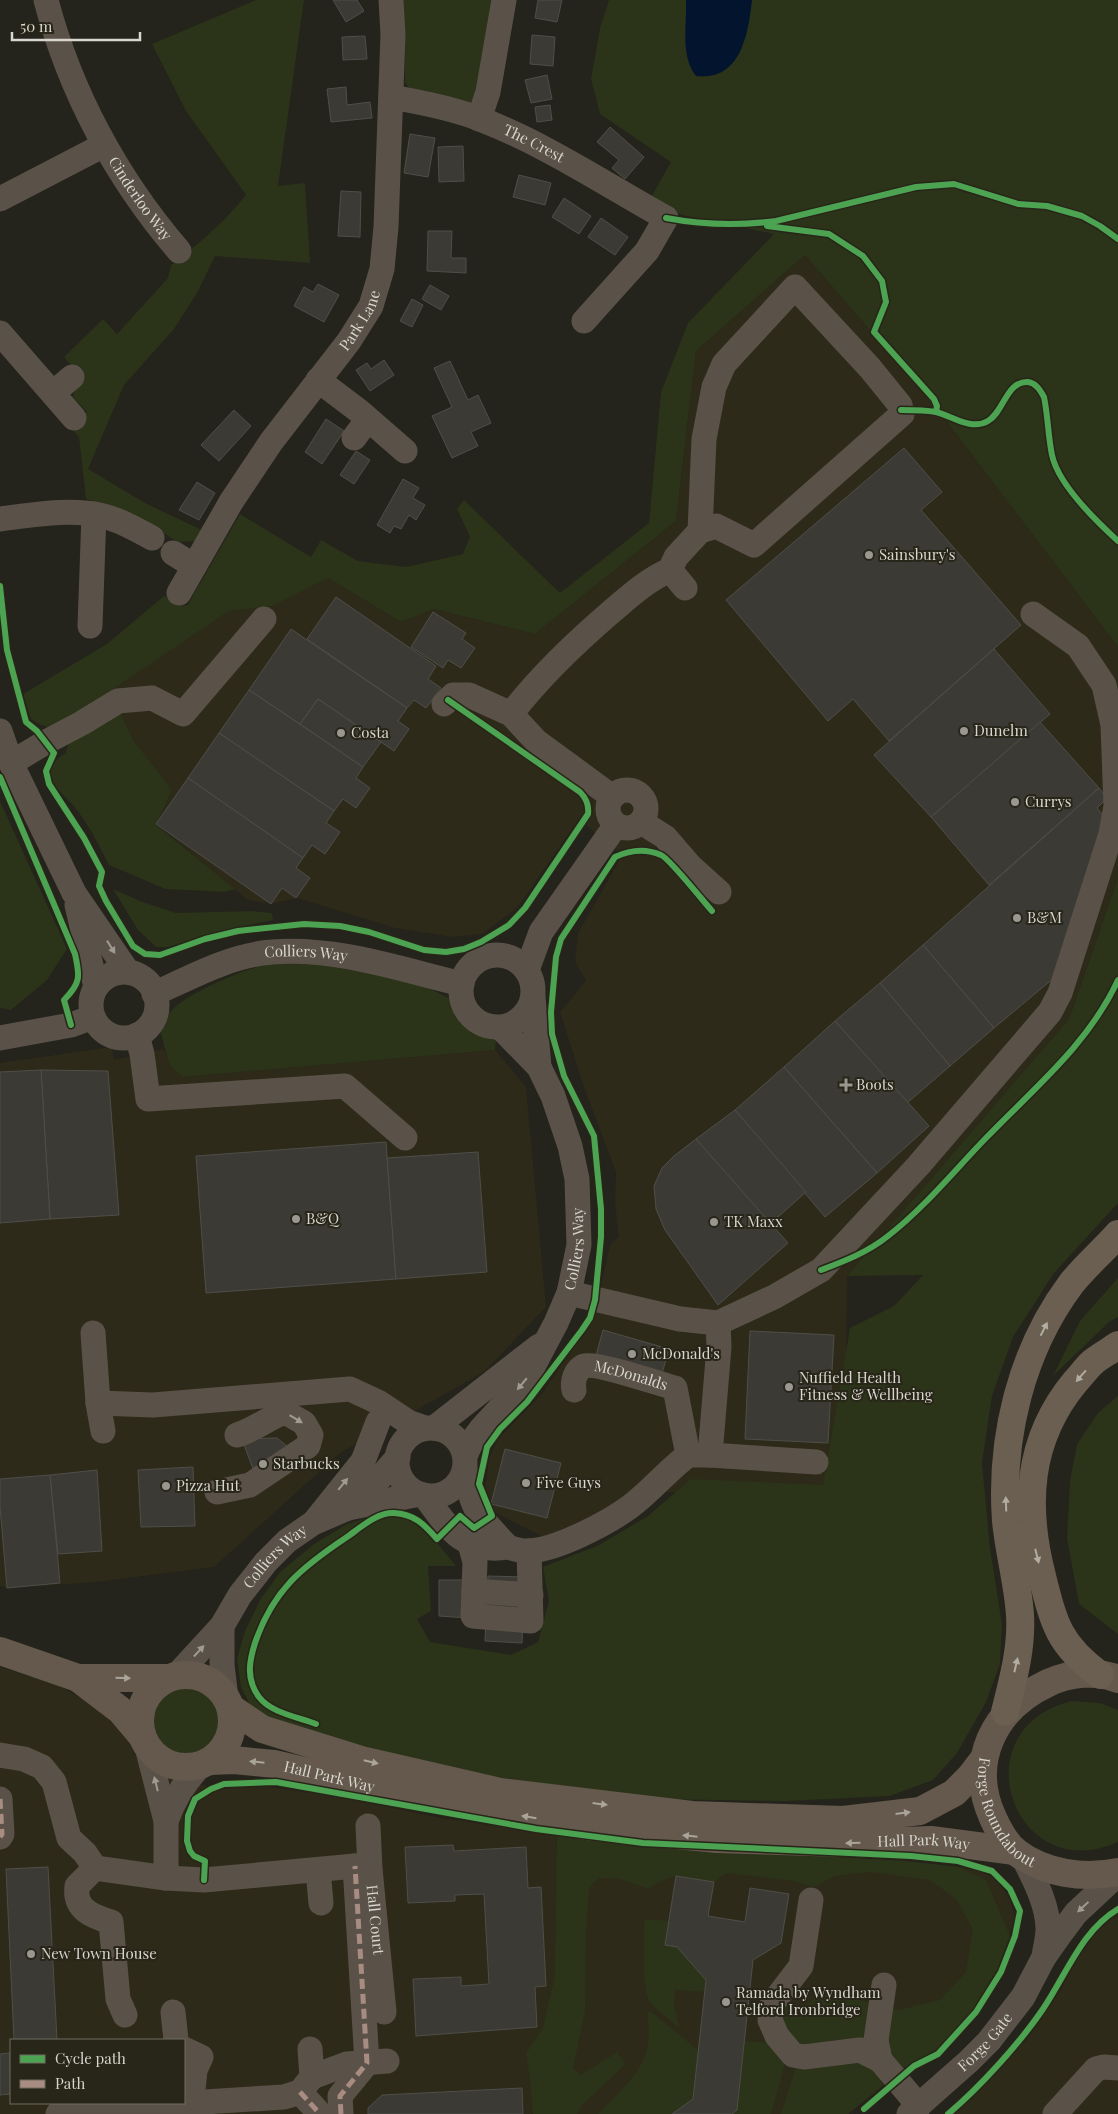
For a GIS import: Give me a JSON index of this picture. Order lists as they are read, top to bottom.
{
  "streets": {
    "main road": ["Hall Park Way", "Forge Roundabout"],
    "street": [
      "The Crest",
      "Cinderloo Way",
      "Park Lane",
      "Colliers Way",
      "McDonalds",
      "Hall Court",
      "Forge Gate"
    ]
  },
  "crossings": [
    ["The Crest", "Park Lane"],
    ["Colliers Way", "Hall Park Way"],
    ["Hall Park Way", "Forge Roundabout"],
    ["Hall Park Way", "Forge Gate"],
    ["Forge Roundabout", "Forge Gate"]
  ],
  "places": {
    "other": [
      "Sainsbury's",
      "Dunelm",
      "Costa",
      "Currys",
      "B&M",
      "B&Q",
      "TK Maxx",
      "McDonald's",
      "Nuffield Health Fitness & Wellbeing",
      "Starbucks",
      "Five Guys",
      "Pizza Hut",
      "New Town House",
      "Ramada by Wyndham Telford Ironbridge"
    ],
    "health": ["Boots"]
  },
  "legend": ["Cycle path", "Path"],
  "scale_bar": "50 m"
}
